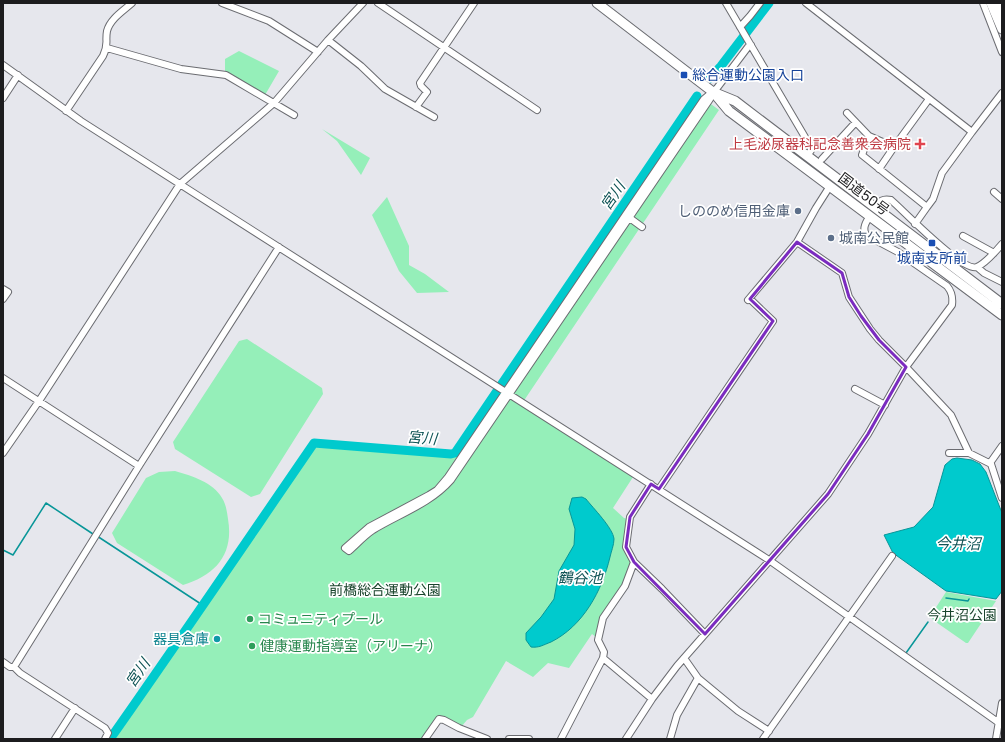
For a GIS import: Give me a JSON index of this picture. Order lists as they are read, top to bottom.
{
  "streets": {
    "highway": ["国道50号"]
  },
  "water": ["宮川", "今井沼", "鶴谷池"],
  "parks": ["前橋総合運動公園", "今井沼公園"],
  "places": {
    "transit": ["総合運動公園入口", "城南支所前"],
    "health": ["上毛泌尿器科記念善衆会病院"],
    "other": [
      "しののめ信用金庫",
      "城南公民館",
      "コミュニティプール",
      "器具倉庫",
      "健康運動指導室（アリーナ）"
    ]
  }
}
